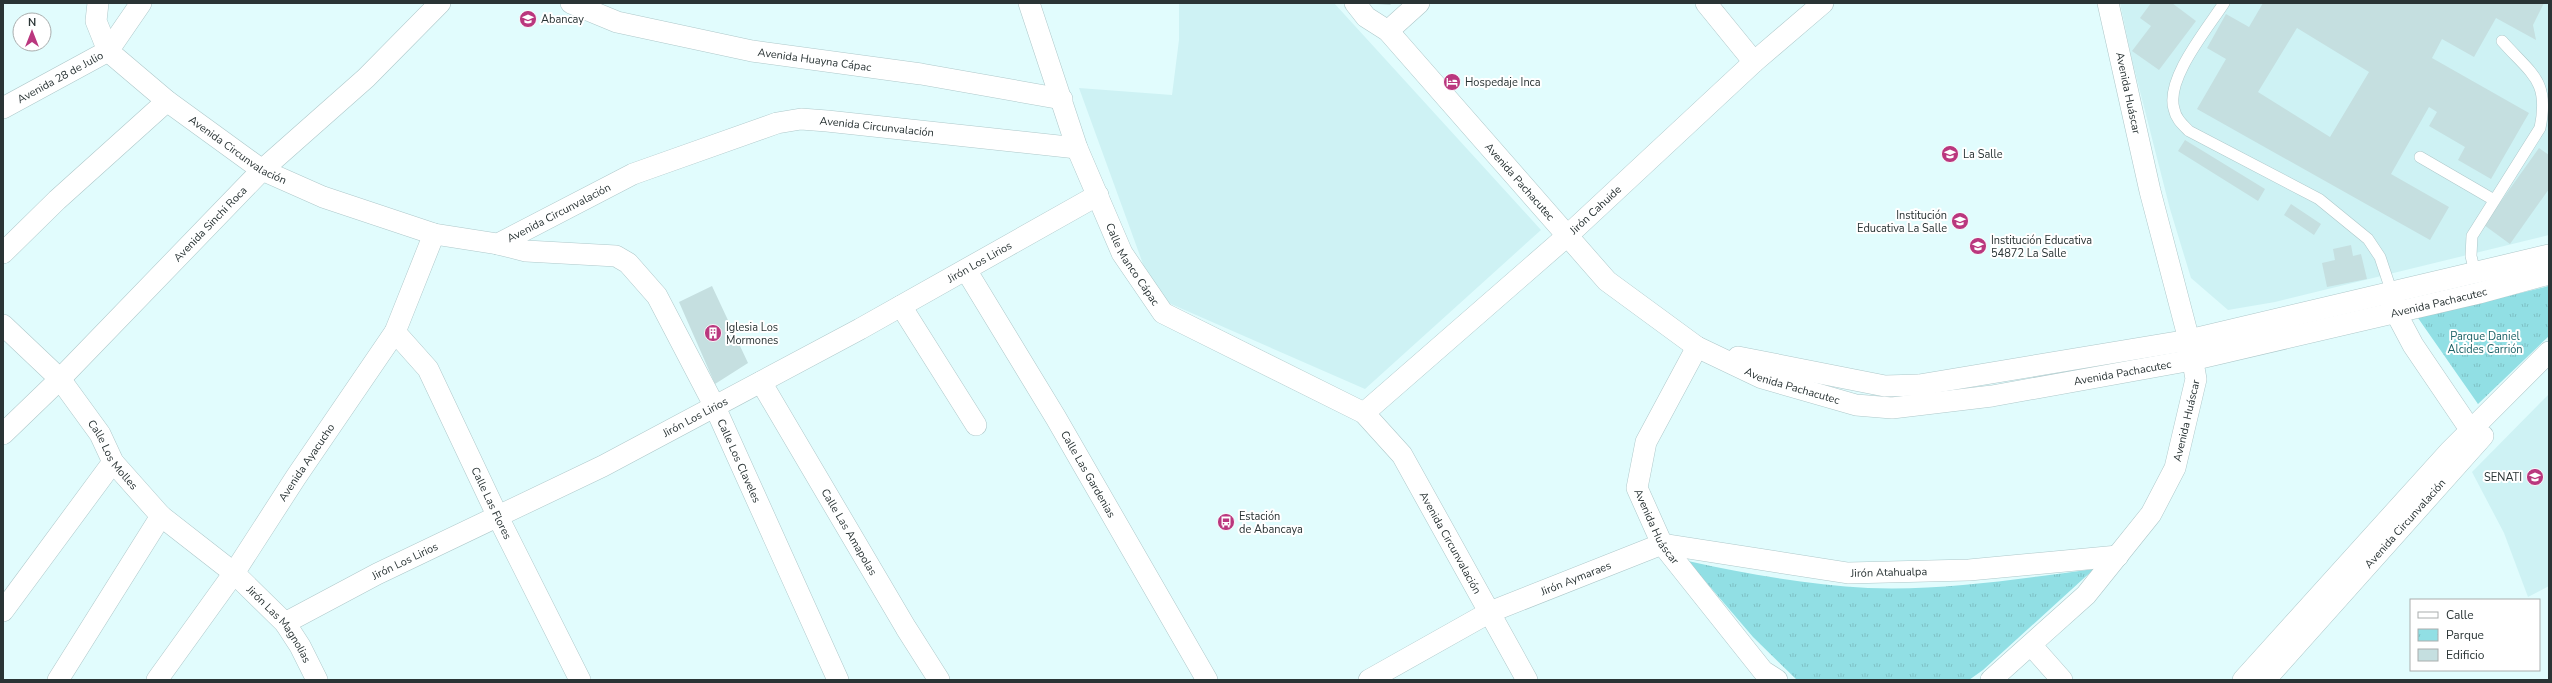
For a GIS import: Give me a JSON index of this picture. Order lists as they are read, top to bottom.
{
  "streets": {
    "street": [
      "Avenida Huayna Cápac",
      "Avenida 28 de Julio",
      "Avenida Huáscar",
      "Avenida Circunvalación",
      "Avenida Pachacutec",
      "Jirón Cahuide",
      "Avenida Sinchi Roca",
      "Jirón Los Lirios",
      "Calle Manco Cápac",
      "Calle Los Molles",
      "Calle Los Claveles",
      "Avenida Ayacucho",
      "Calle Las Gardenias",
      "Calle Las Flores",
      "Calle Las Amapolas",
      "Jirón Atahualpa",
      "Jirón Aymaraes",
      "Jirón Las Magnolias"
    ]
  },
  "crossings": [
    ["Avenida Huayna Cápac", "Calle Manco Cápac"],
    ["Avenida 28 de Julio", "Avenida Circunvalación"],
    ["Avenida Huáscar", "Avenida Pachacutec"],
    ["Avenida Huáscar", "Jirón Atahualpa"],
    ["Avenida Huáscar", "Jirón Aymaraes"],
    ["Avenida Circunvalación", "Jirón Cahuide"],
    ["Avenida Circunvalación", "Avenida Sinchi Roca"],
    ["Avenida Circunvalación", "Calle Manco Cápac"],
    ["Avenida Circunvalación", "Calle Los Claveles"],
    ["Avenida Circunvalación", "Avenida Ayacucho"],
    ["Avenida Circunvalación", "Jirón Aymaraes"],
    ["Avenida Pachacutec", "Jirón Cahuide"],
    ["Jirón Cahuide", "Calle Manco Cápac"],
    ["Avenida Sinchi Roca", "Calle Los Molles"],
    ["Jirón Los Lirios", "Calle Manco Cápac"],
    ["Jirón Los Lirios", "Calle Los Claveles"],
    ["Jirón Los Lirios", "Calle Las Gardenias"],
    ["Jirón Los Lirios", "Calle Las Flores"],
    ["Jirón Los Lirios", "Calle Las Amapolas"],
    ["Jirón Los Lirios", "Jirón Las Magnolias"],
    ["Calle Los Molles", "Avenida Ayacucho"],
    ["Calle Los Molles", "Jirón Las Magnolias"],
    ["Avenida Ayacucho", "Calle Las Flores"],
    ["Avenida Ayacucho", "Jirón Las Magnolias"],
    ["Jirón Atahualpa", "Jirón Aymaraes"]
  ],
  "parks": ["Parque Daniel Alcides Carrión"],
  "places": {
    "school or university": [
      "Abancay",
      "La Salle",
      "Institución Educativa La Salle",
      "Institución Educativa 54872 La Salle",
      "SENATI"
    ],
    "hotel": ["Hospedaje Inca"],
    "building": ["Iglesia Los Mormones"],
    "bus stop": ["Estación de Abancaya"]
  },
  "legend": ["Calle", "Parque", "Edificio"],
  "north": "top"
}
